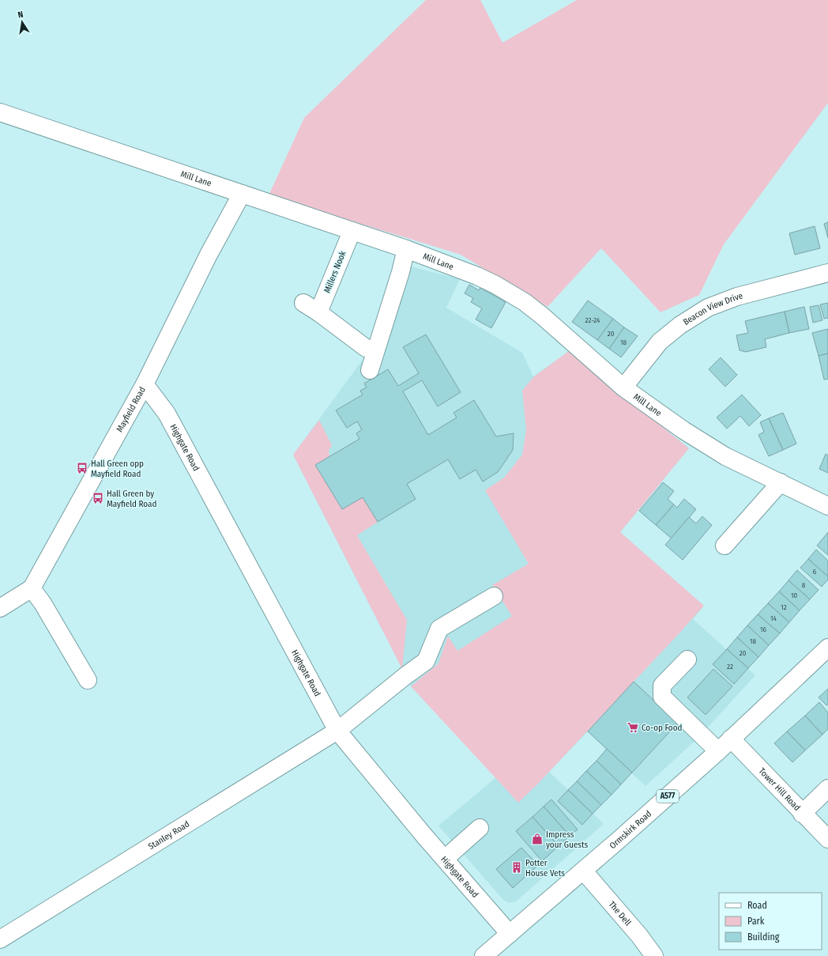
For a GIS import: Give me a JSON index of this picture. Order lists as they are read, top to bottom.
{
  "streets": {
    "street": [
      "Mill Lane",
      "Millers Nook",
      "Beacon View Drive",
      "Mayfield Road",
      "Highgate Road",
      "Tower Hill Road",
      "A577",
      "Ormskirk Road",
      "Stanley Road",
      "The Dell"
    ]
  },
  "crossings": [
    ["Mill Lane", "Millers Nook"],
    ["Mill Lane", "Beacon View Drive"],
    ["Mill Lane", "Mayfield Road"],
    ["Mayfield Road", "Highgate Road"],
    ["Highgate Road", "Ormskirk Road"],
    ["Highgate Road", "Stanley Road"],
    ["Tower Hill Road", "Ormskirk Road"],
    ["Ormskirk Road", "The Dell"]
  ],
  "places": {
    "bus stop": ["Hall Green opp Mayfield Road", "Hall Green by Mayfield Road"],
    "supermarket": ["Co-op Food"],
    "shop": ["Impress your Guests"],
    "building": ["Potter House Vets"]
  },
  "house_numbers": [
    "22-24",
    "20",
    "18",
    "6",
    "8",
    "10",
    "12",
    "14",
    "16",
    "18",
    "20",
    "22"
  ],
  "legend": ["Road", "Park", "Building"],
  "north": "top"
}
